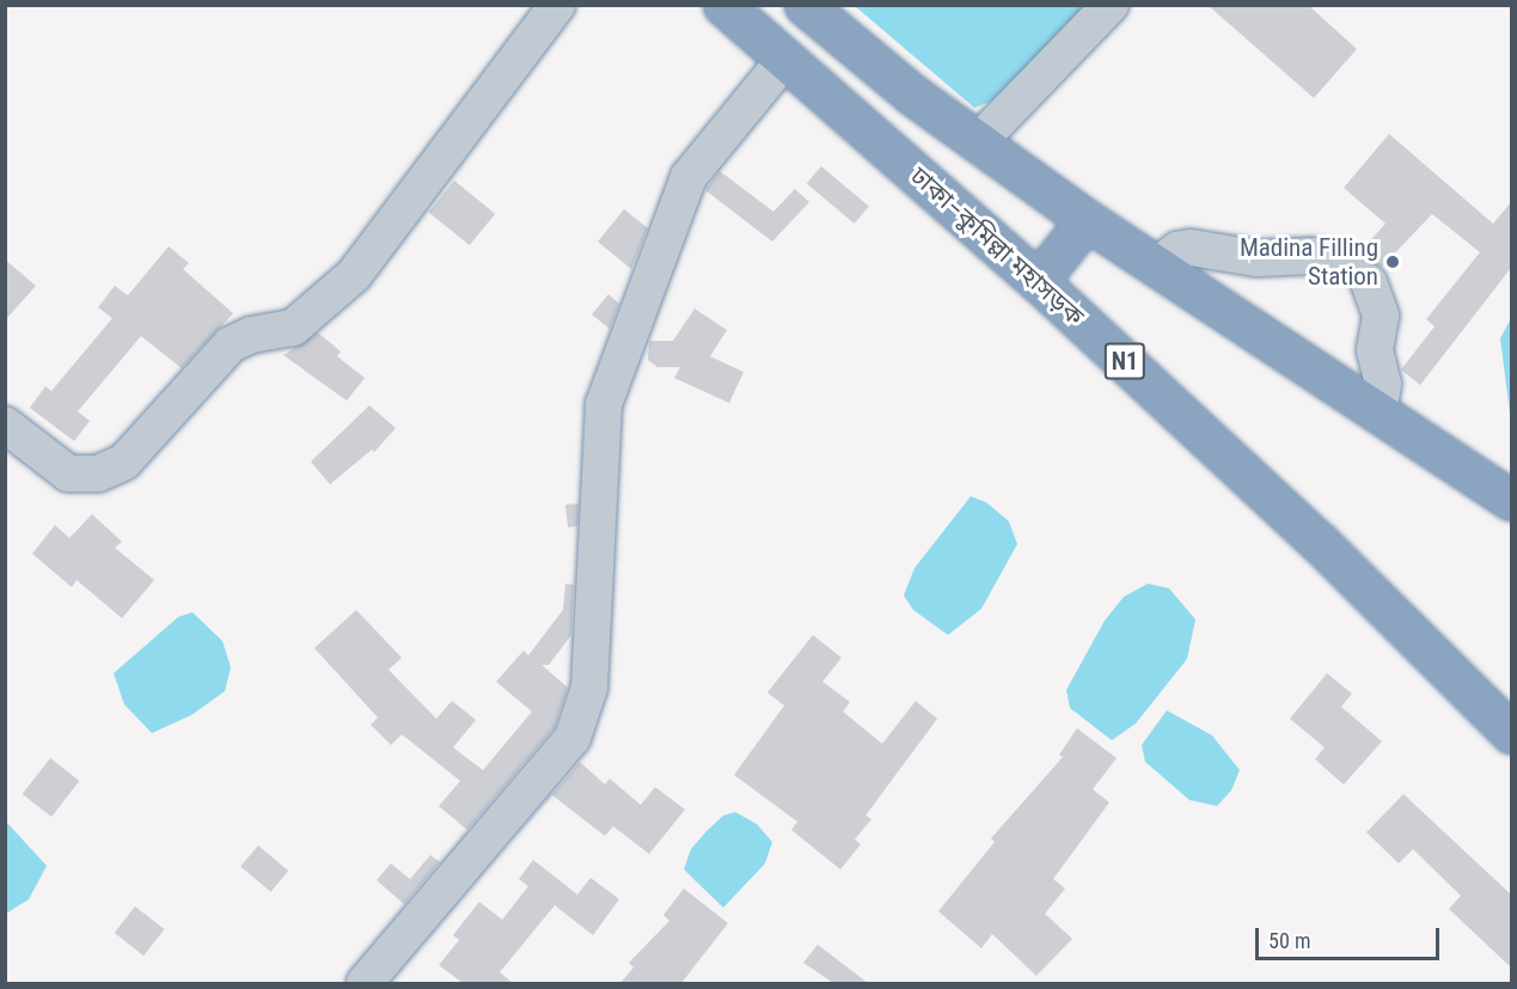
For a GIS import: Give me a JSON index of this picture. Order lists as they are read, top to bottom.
{
  "streets": {
    "highway": ["ঢাকা–কুমিল্লা মহাসড়ক", "N1"]
  },
  "places": ["Madina Filling Station"],
  "scale_bar": "50 m"
}
